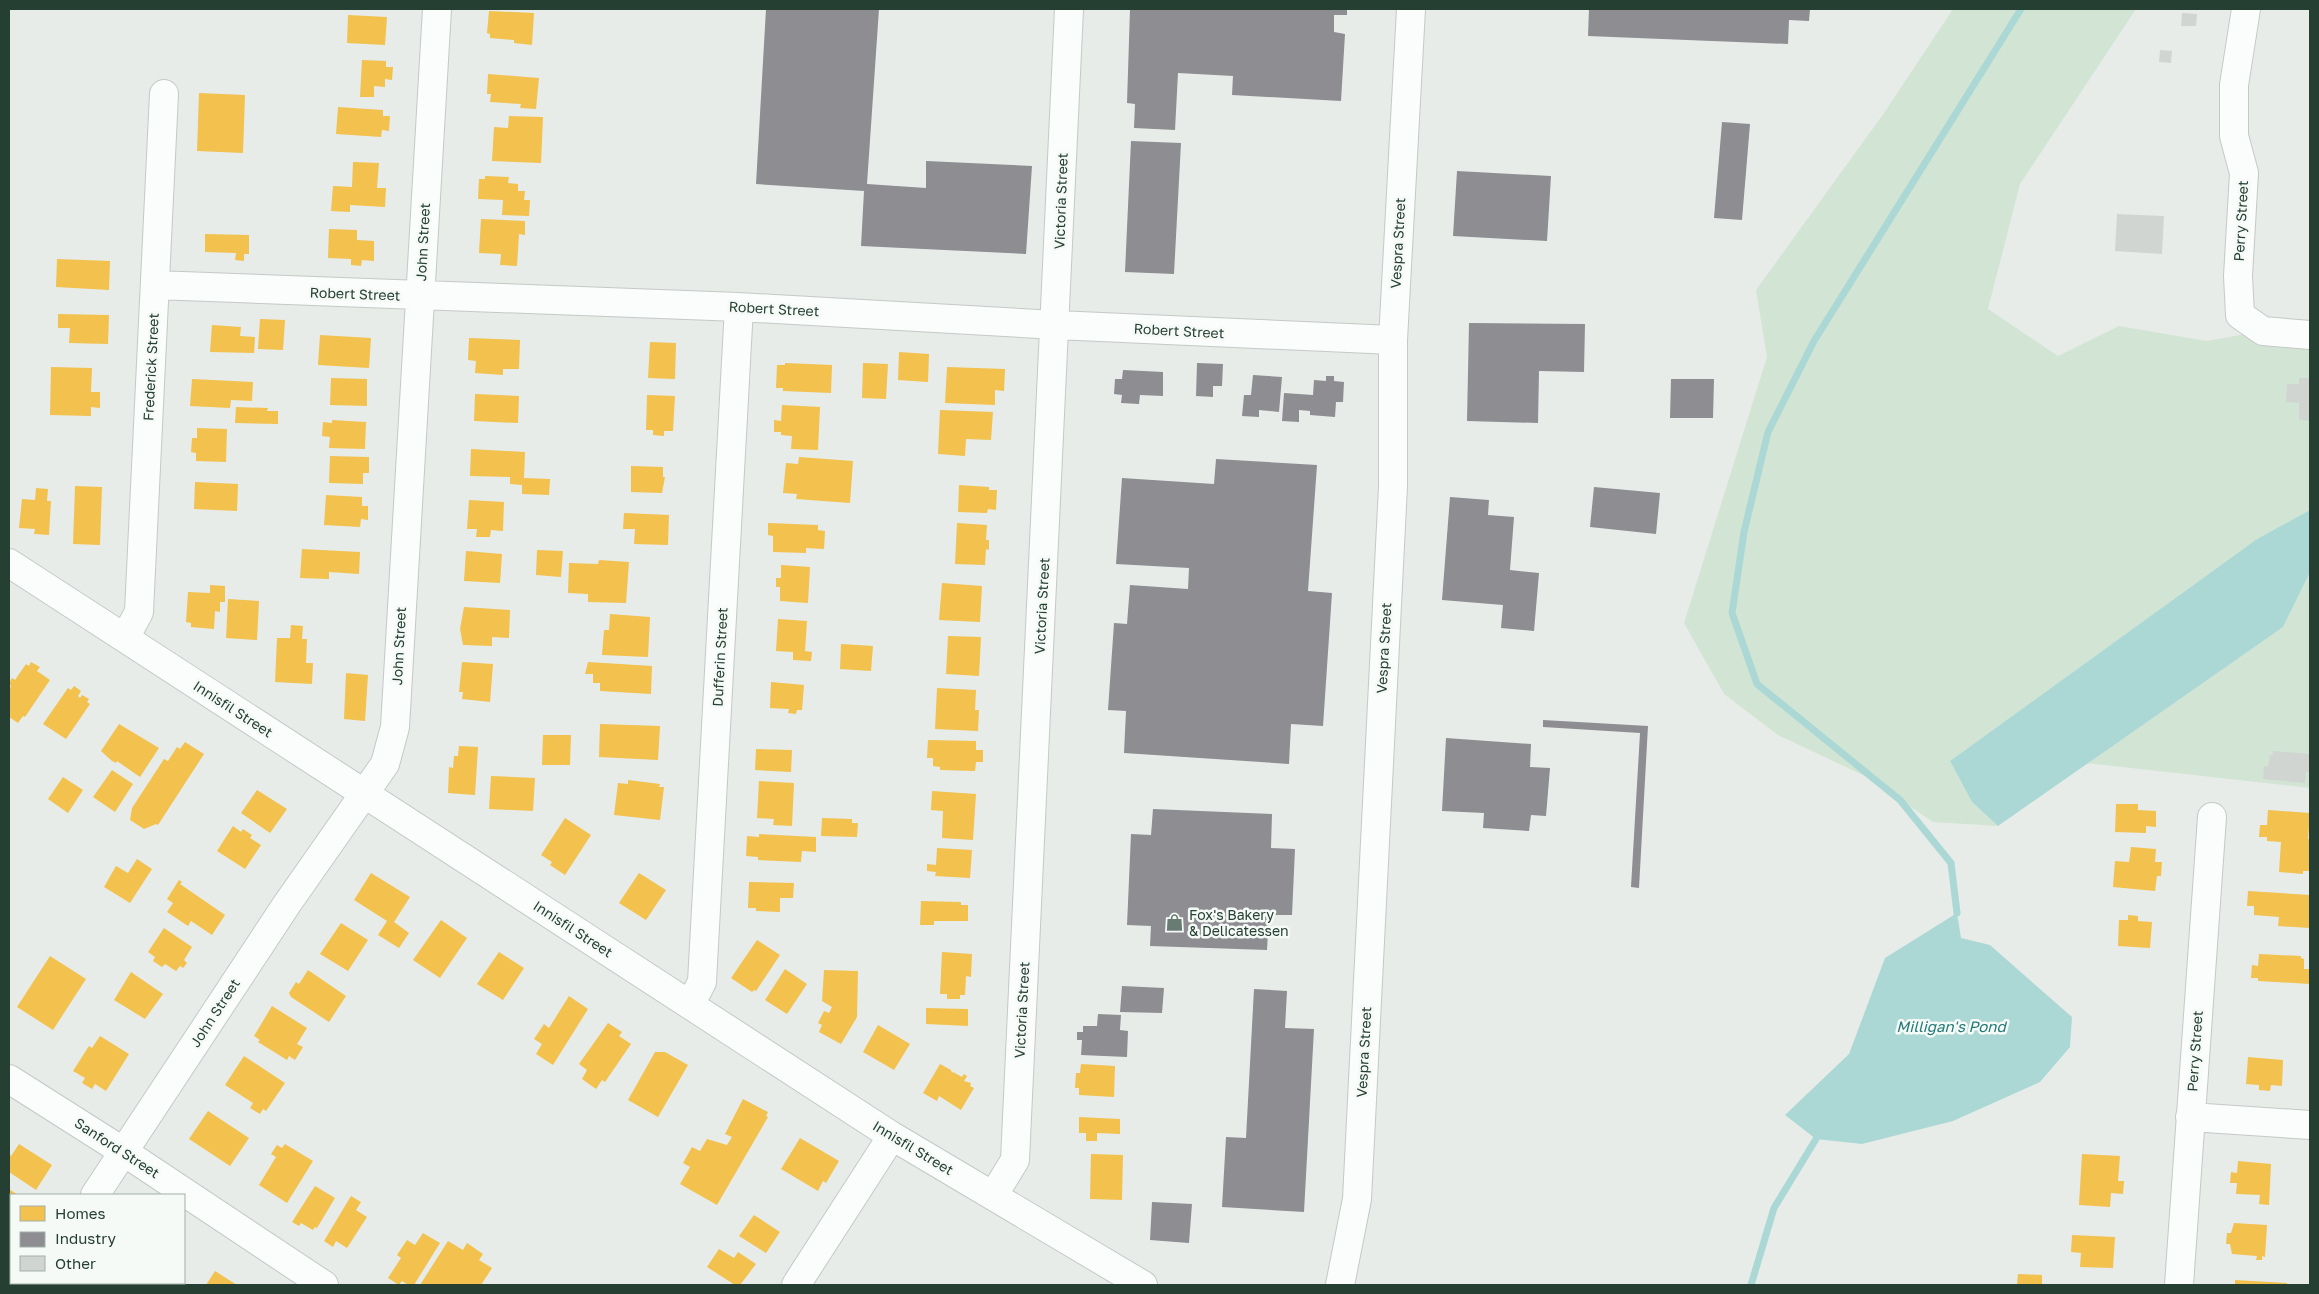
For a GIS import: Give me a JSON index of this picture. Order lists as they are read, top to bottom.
{
  "streets": {
    "street": [
      "Victoria Street",
      "Perry Street",
      "John Street",
      "Vespra Street",
      "Robert Street",
      "Frederick Street",
      "Dufferin Street",
      "Innisfil Street",
      "Sanford Street"
    ]
  },
  "crossings": [
    ["Victoria Street", "Robert Street"],
    ["Victoria Street", "Innisfil Street"],
    ["John Street", "Robert Street"],
    ["John Street", "Innisfil Street"],
    ["John Street", "Sanford Street"],
    ["Vespra Street", "Robert Street"],
    ["Robert Street", "Frederick Street"],
    ["Robert Street", "Dufferin Street"],
    ["Frederick Street", "Innisfil Street"],
    ["Dufferin Street", "Innisfil Street"]
  ],
  "water": ["Milligan's Pond"],
  "places": {
    "shop": ["Fox's Bakery & Delicatessen"]
  },
  "legend": ["Homes", "Industry", "Other"]
}
